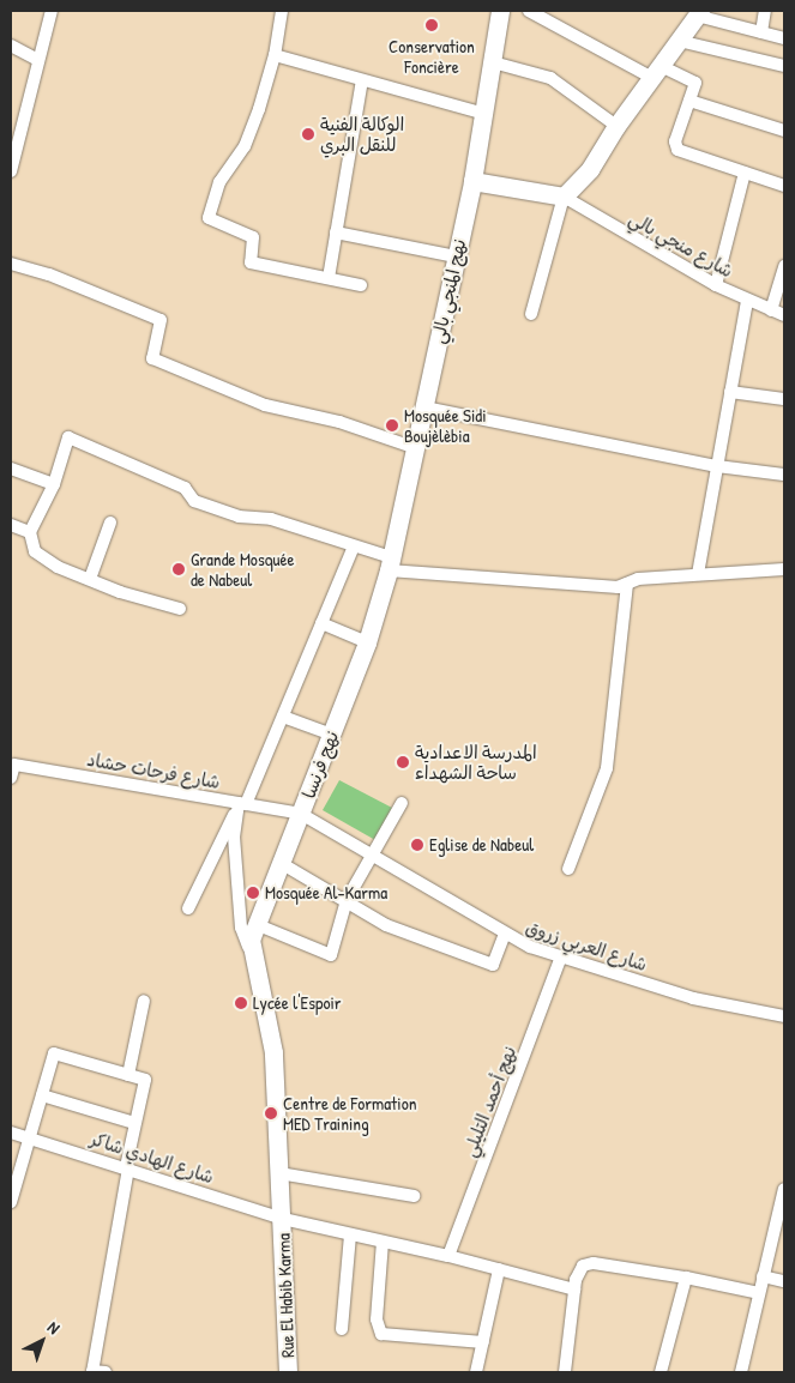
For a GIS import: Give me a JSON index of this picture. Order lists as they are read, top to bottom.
{
  "streets": {
    "street": [
      "شارع منجي بالي",
      "نهج المنجي بالي",
      "نهج فرنسا",
      "شارع فرحات حشاد",
      "شارع العربي زروق",
      "نهج أحمد التليلي",
      "شارع الهادي شاكر",
      "Rue El Habib Karma"
    ]
  },
  "crossings": [
    ["نهج المنجي بالي", "نهج فرنسا"],
    ["نهج فرنسا", "شارع فرحات حشاد"],
    ["نهج فرنسا", "شارع العربي زروق"],
    ["نهج فرنسا", "Rue El Habib Karma"],
    ["شارع فرحات حشاد", "شارع العربي زروق"],
    ["شارع العربي زروق", "نهج أحمد التليلي"],
    ["نهج أحمد التليلي", "شارع الهادي شاكر"],
    ["شارع الهادي شاكر", "Rue El Habib Karma"]
  ],
  "places": [
    "Conservation Foncière",
    "الوكالة الفنية للنقل البري",
    "Mosquée Sidi Boujèlèbia",
    "Grande Mosquée de Nabeul",
    "المدرسة الاعدادية ساحة الشهداء",
    "Eglise de Nabeul",
    "Mosquée Al-Karma",
    "Lycée l'Espoir",
    "Centre de Formation MED Training"
  ],
  "north": "top right"
}
